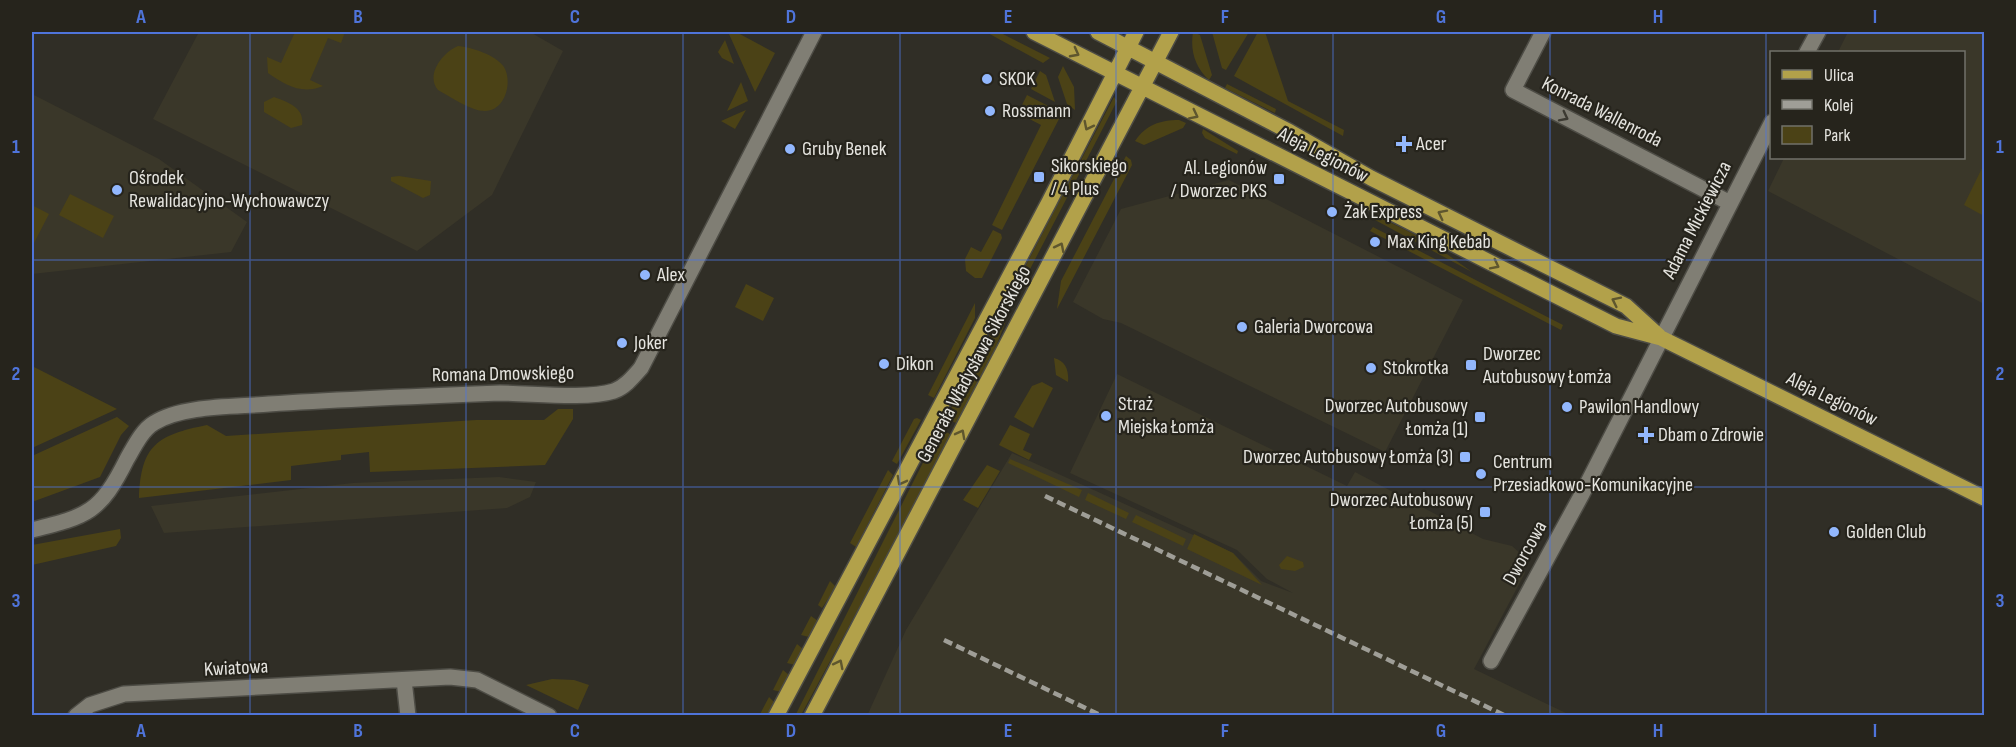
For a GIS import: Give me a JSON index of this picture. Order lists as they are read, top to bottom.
{
  "streets": {
    "main road": ["Aleja Legionów", "Generała Władysława Sikorskiego"],
    "street": [
      "Konrada Wallenroda",
      "Adama Mickiewicza",
      "Romana Dmowskiego",
      "Dworcowa",
      "Kwiatowa"
    ]
  },
  "crossings": [
    ["Konrada Wallenroda", "Adama Mickiewicza"],
    ["Aleja Legionów", "Adama Mickiewicza"],
    ["Aleja Legionów", "Generała Władysława Sikorskiego"],
    ["Aleja Legionów", "Dworcowa"],
    ["Adama Mickiewicza", "Dworcowa"]
  ],
  "one_way": ["Konrada Wallenroda"],
  "places": {
    "other": [
      "SKOK",
      "Rossmann",
      "Gruby Benek",
      "Ośrodek Rewalidacyjno-Wychowawczy",
      "Żak Express",
      "Max King Kebab",
      "Alex",
      "Galeria Dworcowa",
      "Joker",
      "Dikon",
      "Stokrotka",
      "Pawilon Handlowy",
      "Straż Miejska Łomża",
      "Centrum Przesiadkowo-Komunikacyjne",
      "Golden Club"
    ],
    "health": ["Acer", "Dbam o Zdrowie"],
    "transit": [
      "Sikorskiego / 4 Plus",
      "Al. Legionów / Dworzec PKS",
      "Dworzec Autobusowy Łomża",
      "Dworzec Autobusowy Łomża (1)",
      "Dworzec Autobusowy Łomża (3)",
      "Dworzec Autobusowy Łomża (5)"
    ]
  },
  "legend": ["Ulica", "Kolej", "Park"],
  "grid": {
    "columns": [
      "A",
      "B",
      "C",
      "D",
      "E",
      "F",
      "G",
      "H",
      "I"
    ],
    "rows": ["1", "2", "3"]
  }
}
